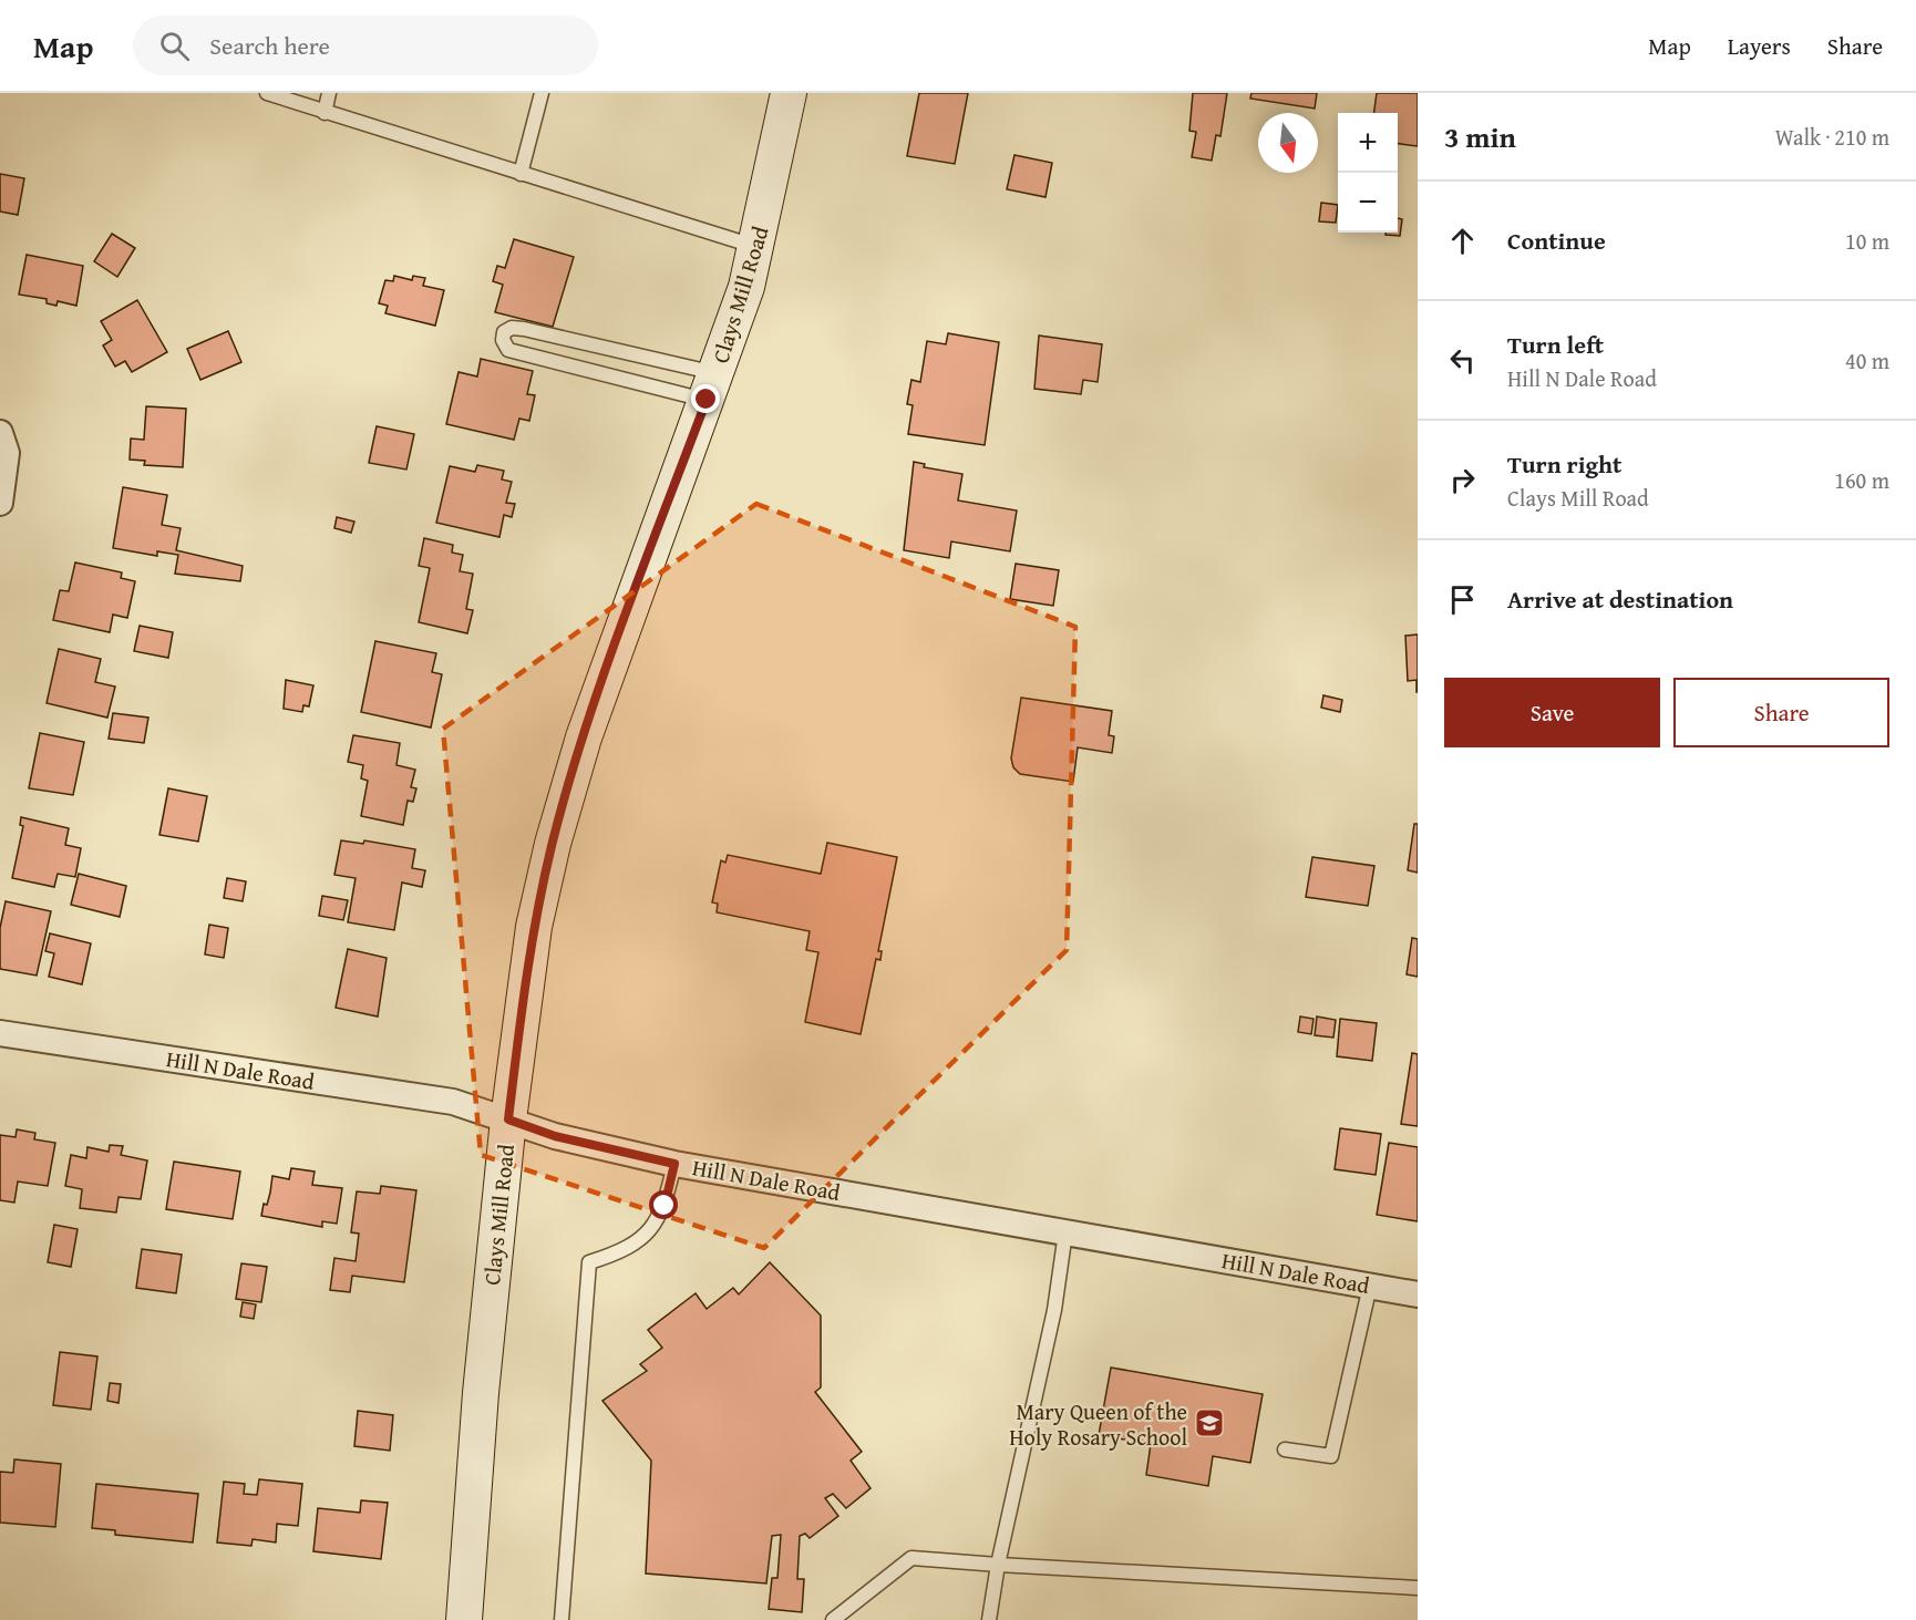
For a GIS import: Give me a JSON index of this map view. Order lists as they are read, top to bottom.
{
  "streets": {
    "main road": ["Clays Mill Road"],
    "street": ["Hill N Dale Road"]
  },
  "crossings": [
    ["Clays Mill Road", "Hill N Dale Road"]
  ],
  "places": {
    "school or university": ["Mary Queen of the Holy Rosary School"]
  },
  "north": "bottom",
  "page": {
    "header": "Map",
    "search": "Search here",
    "nav": ["Map", "Layers", "Share"],
    "heading": ["3 min", "Walk · 210 m"],
    "map_buttons": ["+", "−"],
    "list": [
      ["Continue", "10 m"],
      ["Turn left", "Hill N Dale Road", "40 m"],
      ["Turn right", "Clays Mill Road", "160 m"],
      "Arrive at destination"
    ],
    "buttons": ["Save", "Share"]
  }
}
